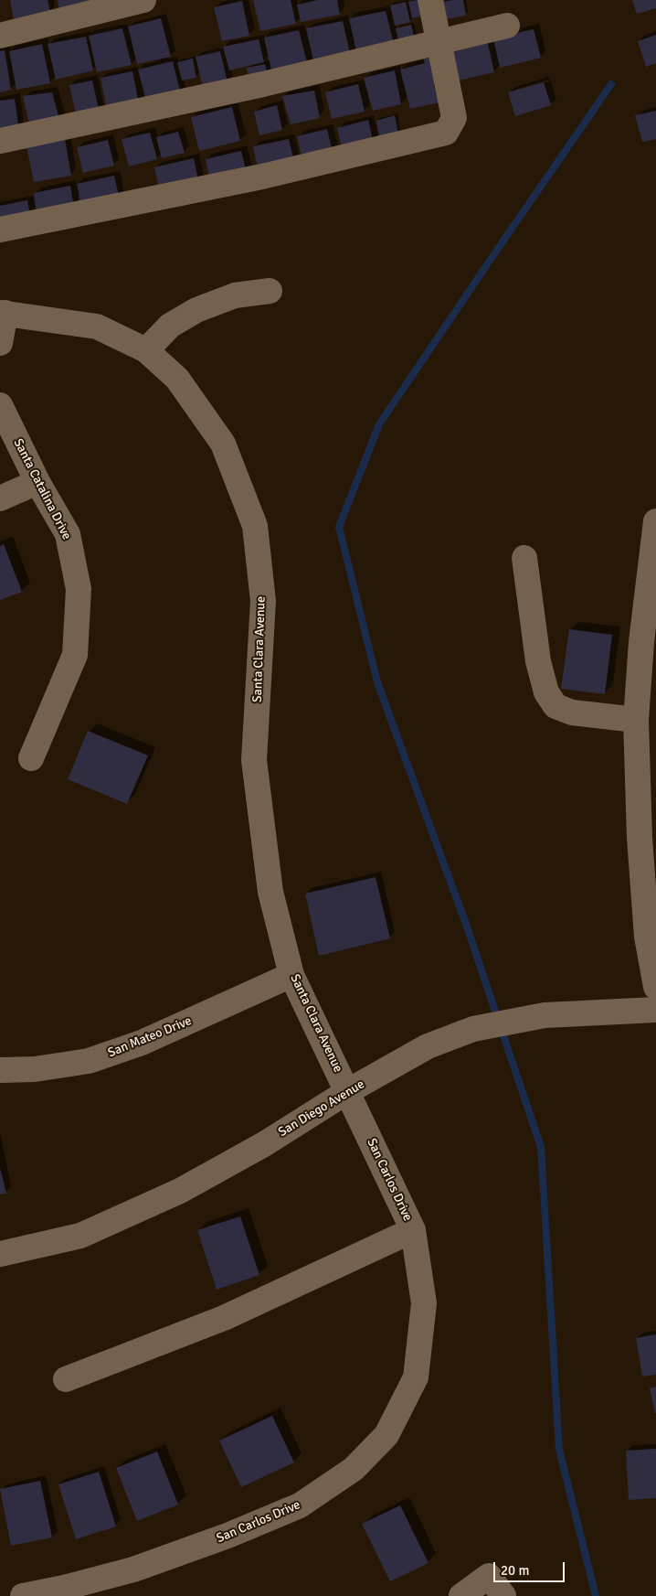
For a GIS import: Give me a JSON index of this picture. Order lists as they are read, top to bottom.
{
  "streets": {
    "street": [
      "Santa Catalina Drive",
      "Santa Clara Avenue",
      "San Mateo Drive",
      "San Diego Avenue",
      "San Carlos Drive"
    ]
  },
  "crossings": [
    ["Santa Clara Avenue", "San Mateo Drive"],
    ["Santa Clara Avenue", "San Diego Avenue"],
    ["Santa Clara Avenue", "San Carlos Drive"],
    ["San Diego Avenue", "San Carlos Drive"]
  ],
  "scale_bar": "20 m"
}
